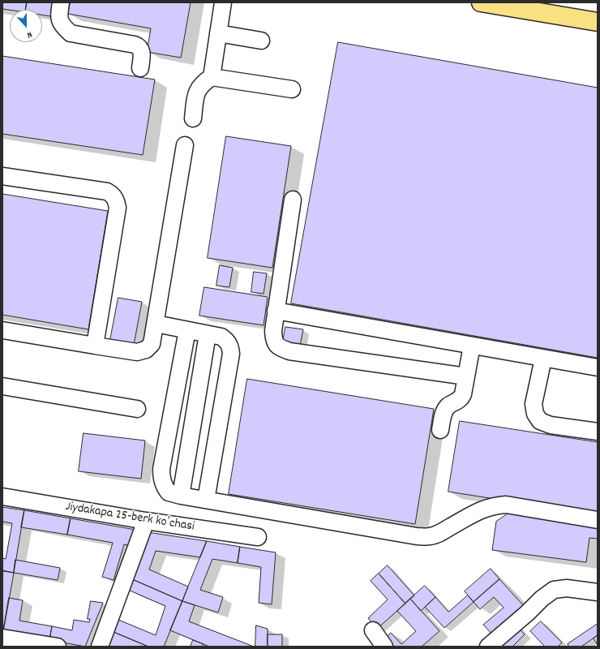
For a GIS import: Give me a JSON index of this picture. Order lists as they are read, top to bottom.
{
  "streets": {
    "street": ["Jiydakapa 25-berk koʼchasi"]
  },
  "north": "bottom"
}
